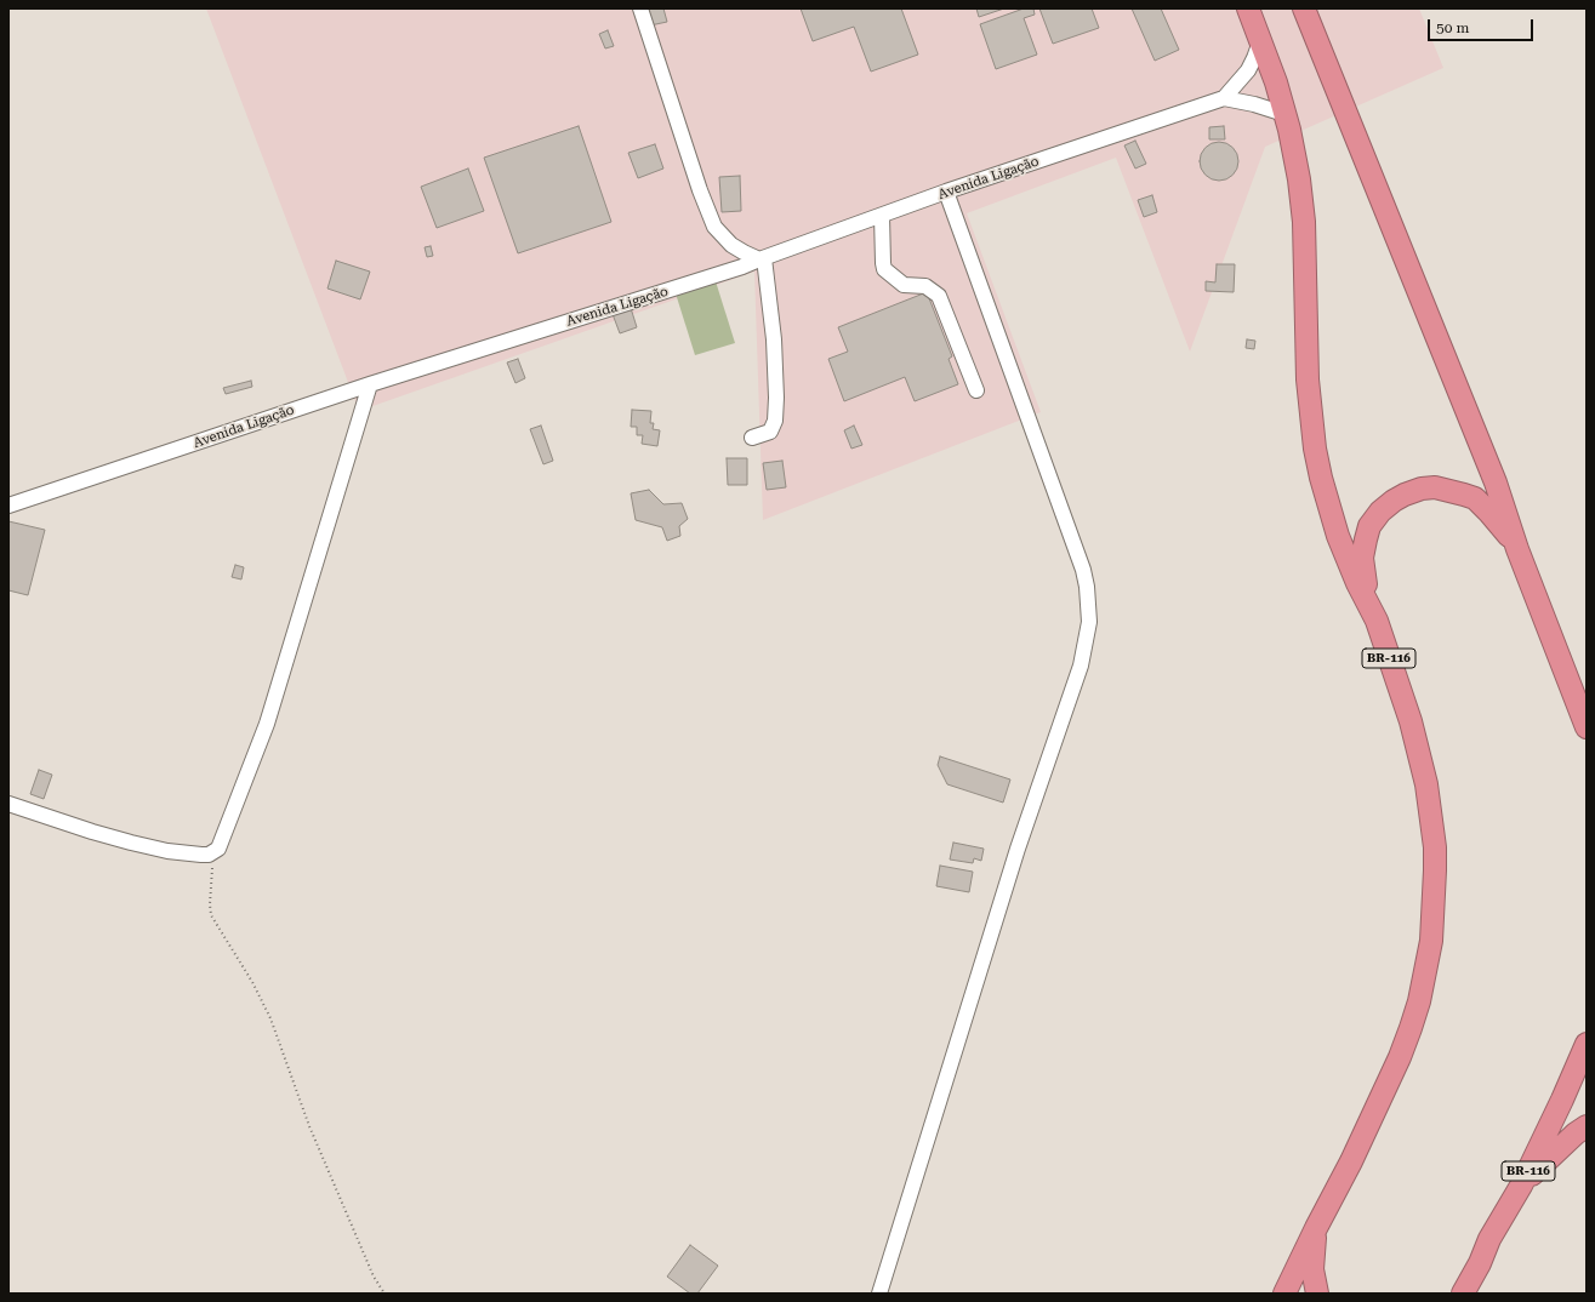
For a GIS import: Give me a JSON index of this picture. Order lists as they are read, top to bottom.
{
  "streets": {
    "highway": ["BR-116"],
    "street": ["Avenida Ligação"]
  },
  "crossings": [
    ["Avenida Ligação", "BR-116"]
  ],
  "scale_bar": "50 m"
}
